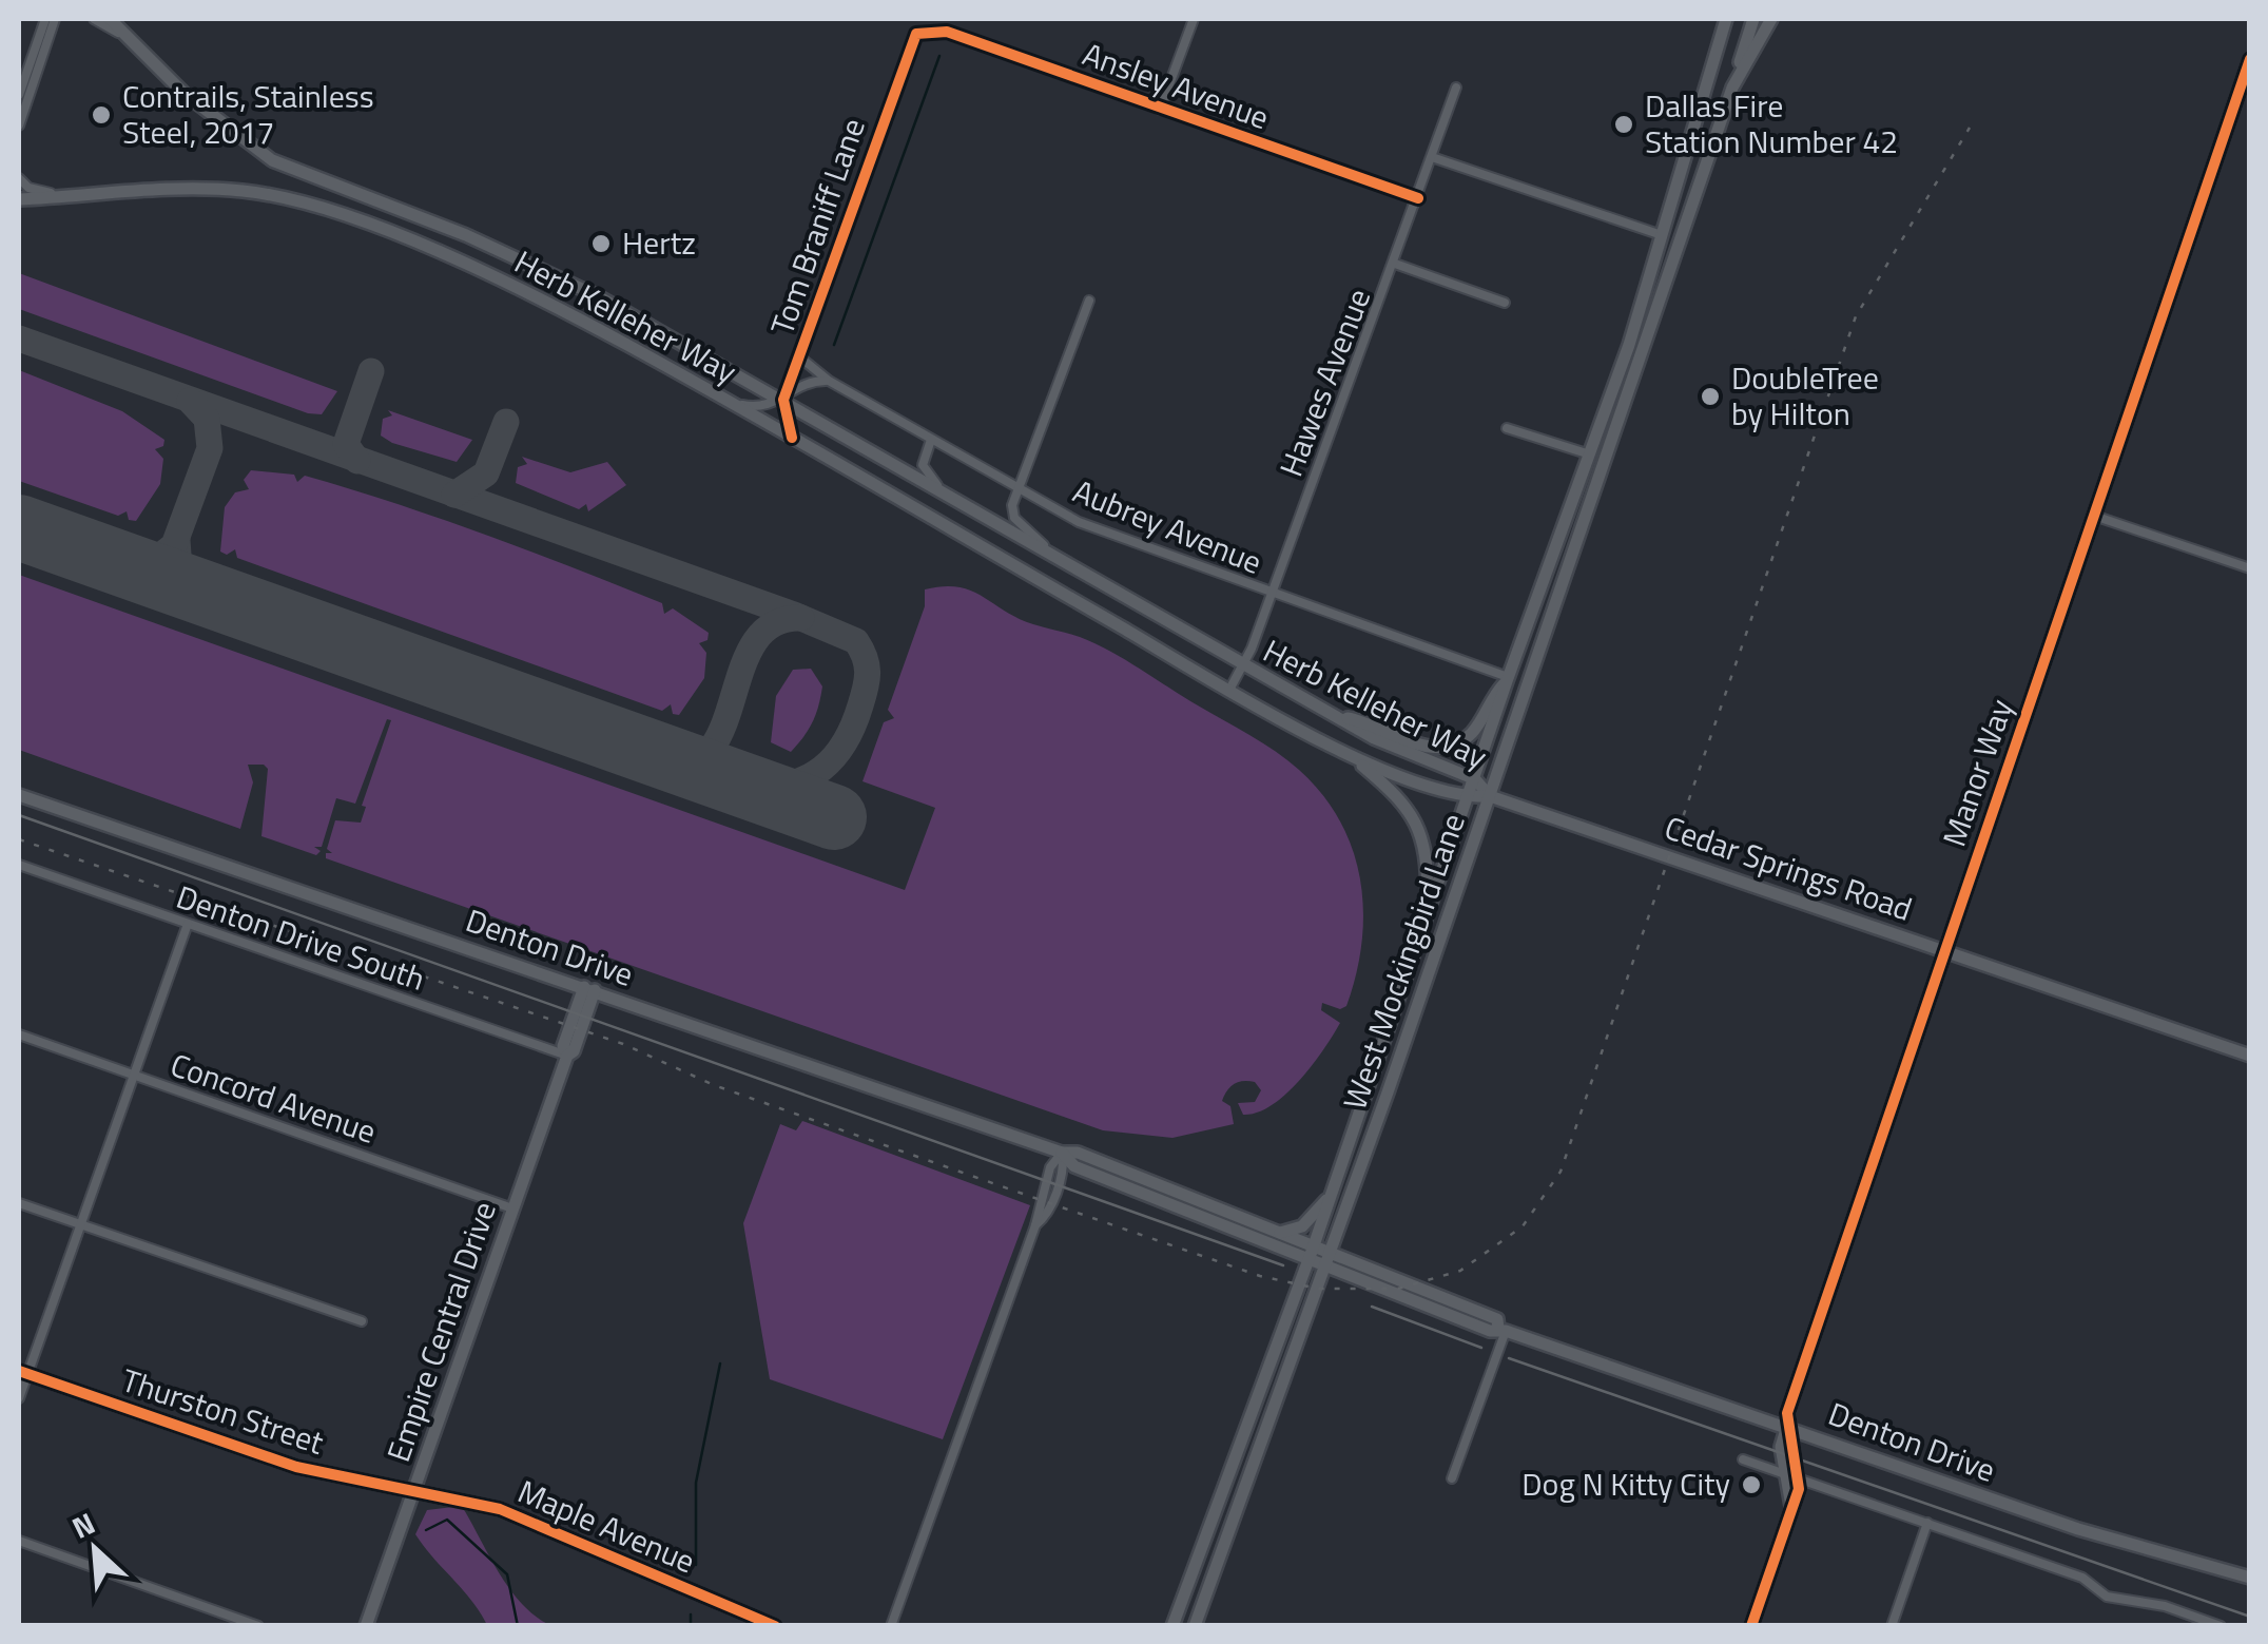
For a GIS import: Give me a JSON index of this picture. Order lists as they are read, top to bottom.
{
  "streets": {
    "main road": [
      "Herb Kelleher Way",
      "Manor Way",
      "Cedar Springs Road",
      "Denton Drive",
      "West Mockingbird Lane",
      "Empire Central Drive",
      "Thurston Street",
      "Maple Avenue"
    ],
    "street": [
      "Ansley Avenue",
      "Tom Braniff Lane",
      "Hawes Avenue",
      "Aubrey Avenue",
      "Denton Drive South",
      "Concord Avenue"
    ]
  },
  "crossings": [
    ["Ansley Avenue", "Tom Braniff Lane"],
    ["Ansley Avenue", "Hawes Avenue"],
    ["Tom Braniff Lane", "Herb Kelleher Way"],
    ["Tom Braniff Lane", "Aubrey Avenue"],
    ["Herb Kelleher Way", "Hawes Avenue"],
    ["Herb Kelleher Way", "Cedar Springs Road"],
    ["Herb Kelleher Way", "West Mockingbird Lane"],
    ["Hawes Avenue", "Aubrey Avenue"],
    ["Aubrey Avenue", "West Mockingbird Lane"],
    ["Manor Way", "Cedar Springs Road"],
    ["Manor Way", "Denton Drive"],
    ["Cedar Springs Road", "West Mockingbird Lane"],
    ["Denton Drive South", "Empire Central Drive"],
    ["Denton Drive", "West Mockingbird Lane"],
    ["Denton Drive", "Empire Central Drive"],
    ["Concord Avenue", "Empire Central Drive"],
    ["Empire Central Drive", "Thurston Street"],
    ["Empire Central Drive", "Maple Avenue"],
    ["Thurston Street", "Maple Avenue"]
  ],
  "places": [
    "Contrails, Stainless Steel, 2017",
    "Dallas Fire Station Number 42",
    "Hertz",
    "DoubleTree by Hilton",
    "Dog N Kitty City"
  ],
  "north": "top left"
}
